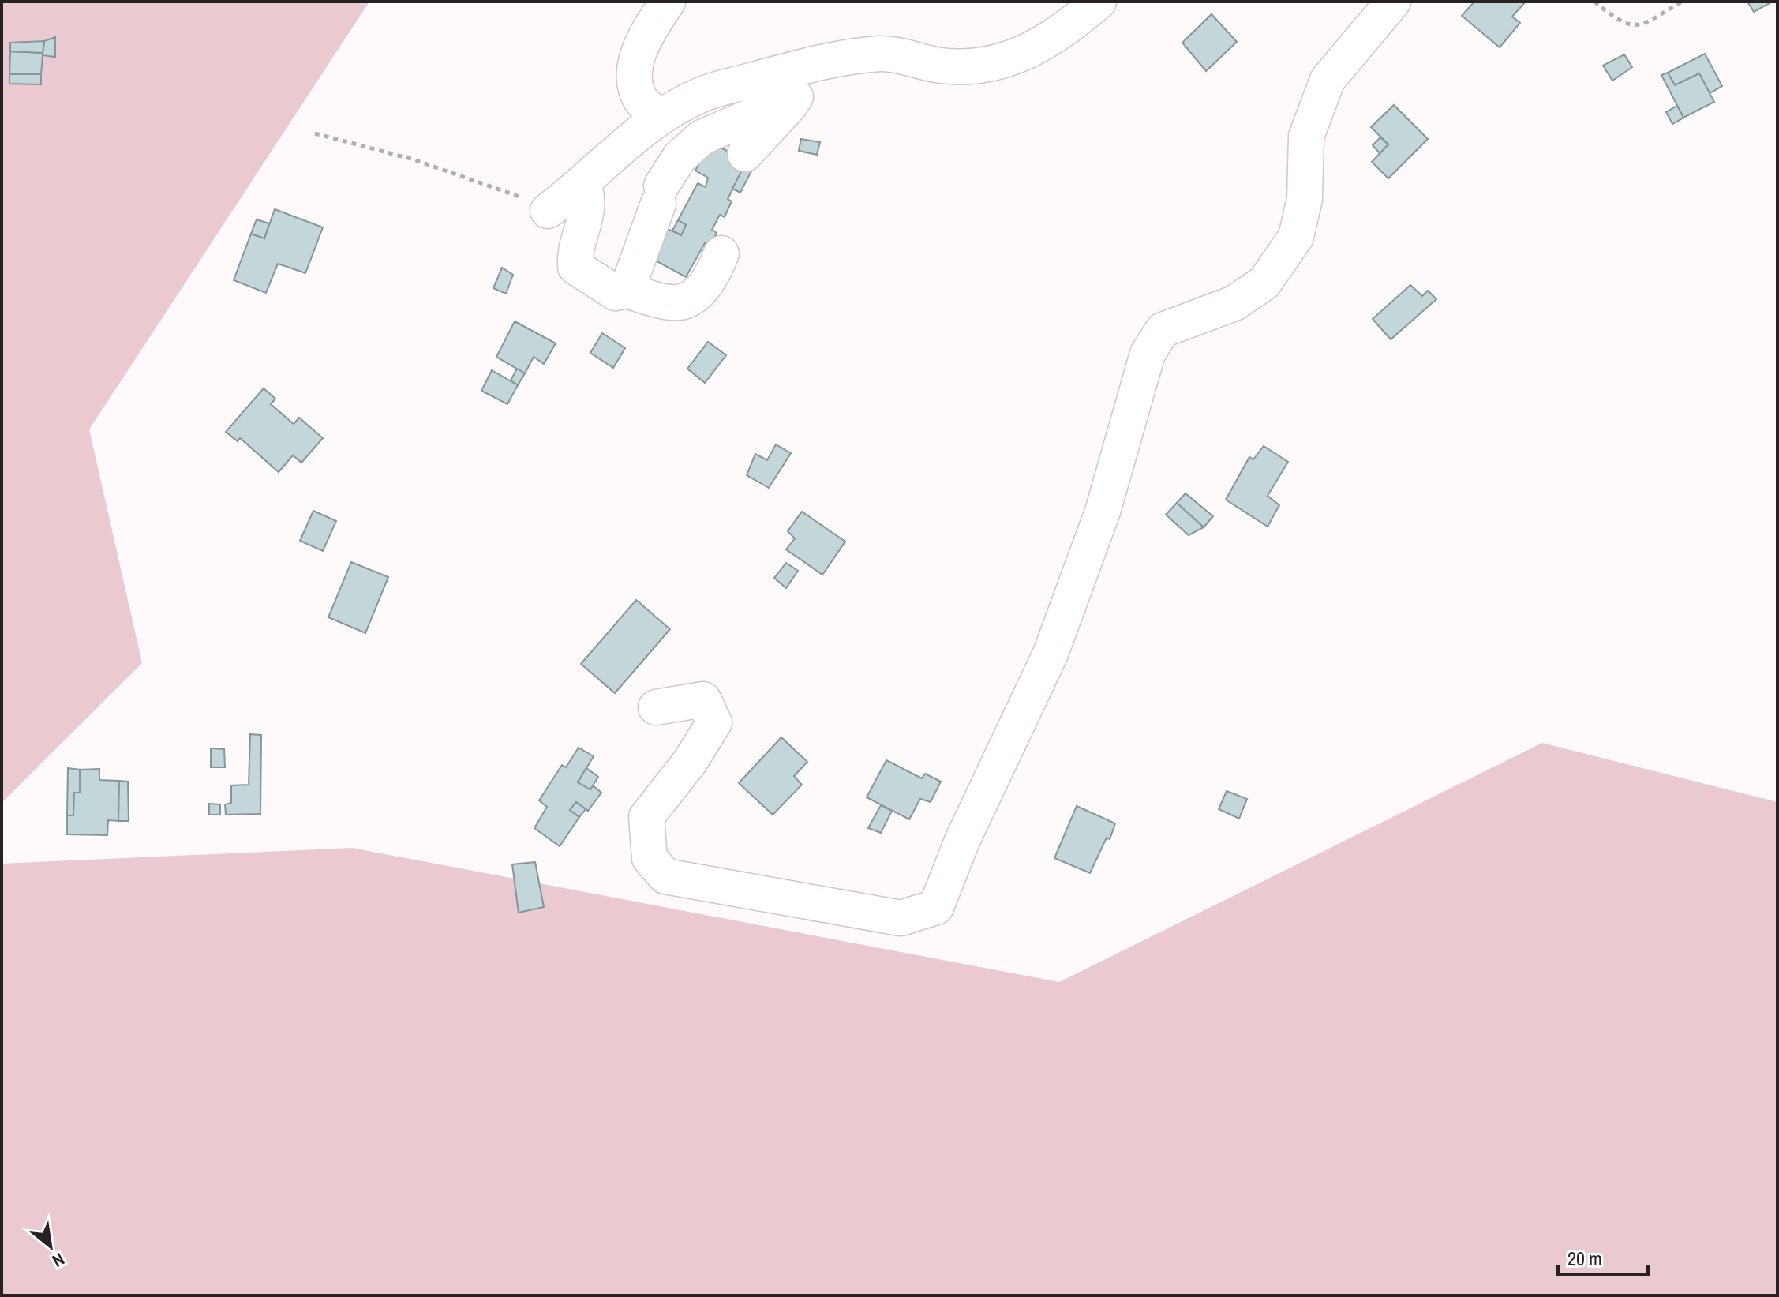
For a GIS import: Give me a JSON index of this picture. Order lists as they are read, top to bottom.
{
  "scale_bar": "20 m",
  "north": "bottom right"
}
